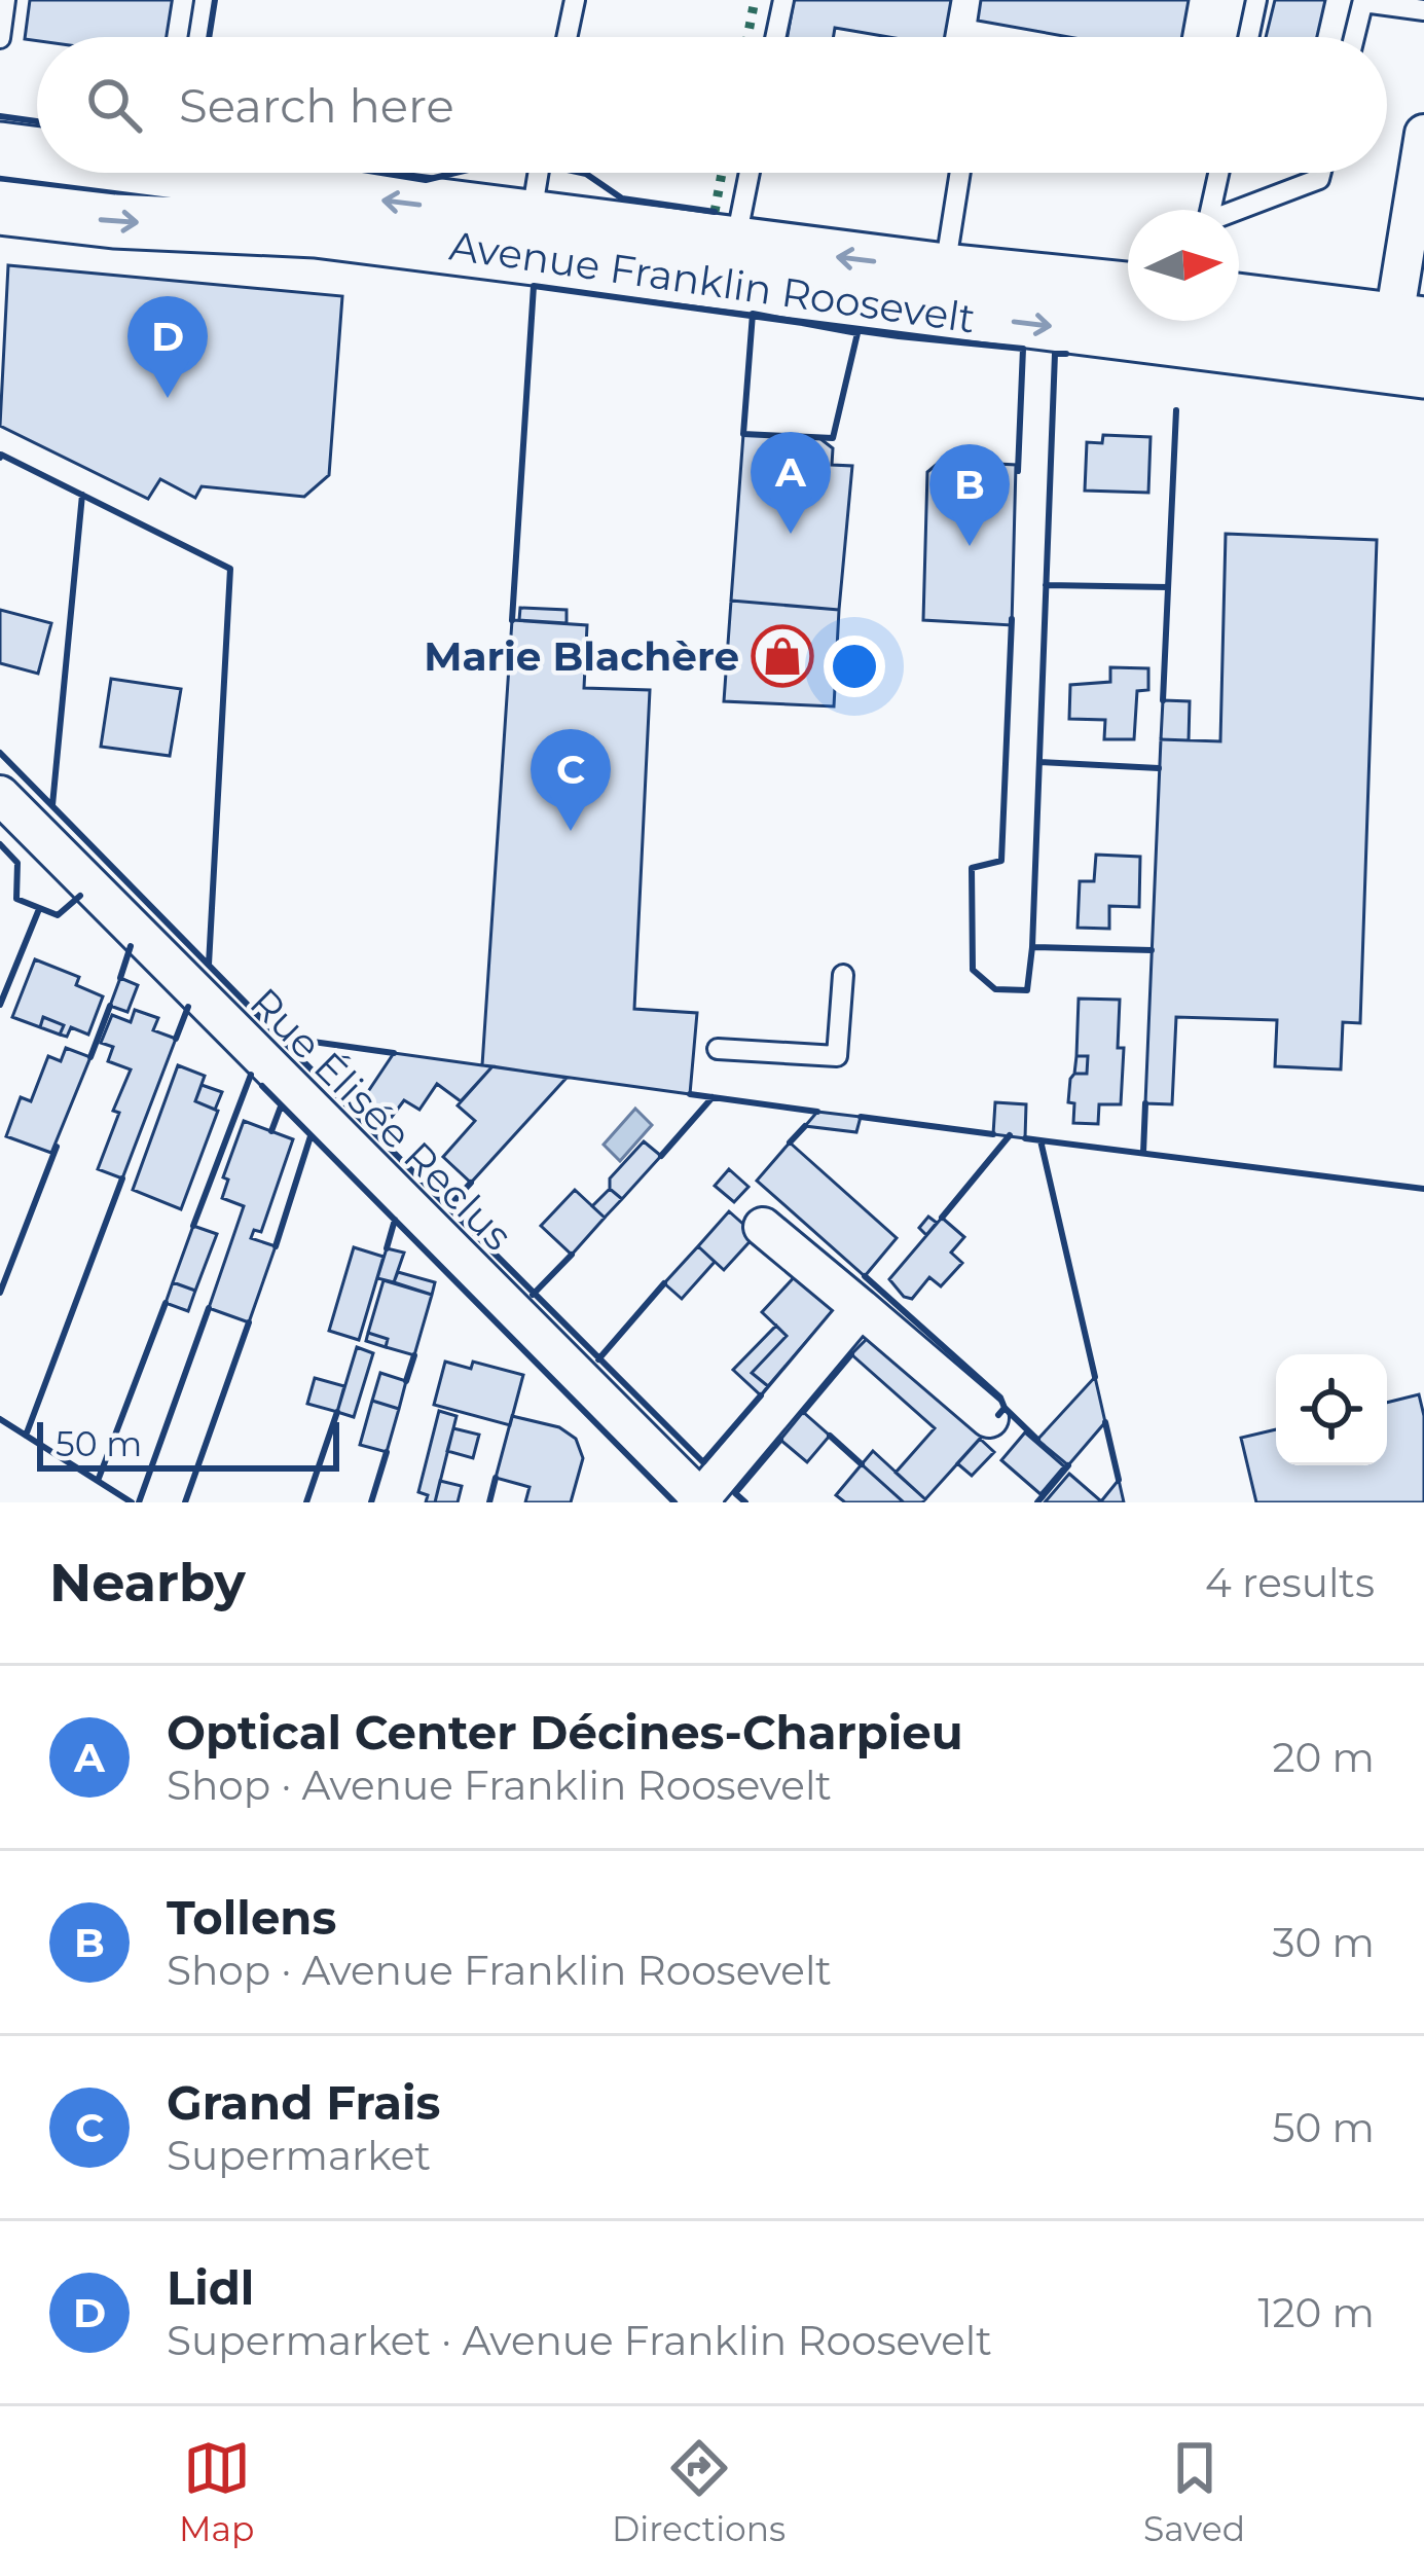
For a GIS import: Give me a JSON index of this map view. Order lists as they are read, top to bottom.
{
  "streets": {
    "street": ["Avenue Franklin Roosevelt", "Rue Élisée Reclus"]
  },
  "places": {
    "shop": ["Marie Blachère"]
  },
  "scale_bar": "50 m",
  "north": "right",
  "page": {
    "search": "Search here",
    "pins": [
      "D",
      "A",
      "B",
      "C"
    ],
    "scale": "50 m",
    "heading": ["Nearby", "4 results"],
    "list": [
      {
        "mark": "A",
        "name": "Optical Center Décines-Charpieu",
        "note": "Shop · Avenue Franklin Roosevelt",
        "value": "20 m"
      },
      {
        "mark": "B",
        "name": "Tollens",
        "note": "Shop · Avenue Franklin Roosevelt",
        "value": "30 m"
      },
      {
        "mark": "C",
        "name": "Grand Frais",
        "note": "Supermarket",
        "value": "50 m"
      },
      {
        "mark": "D",
        "name": "Lidl",
        "note": "Supermarket · Avenue Franklin Roosevelt",
        "value": "120 m"
      }
    ],
    "nav": ["Map", "Directions", "Saved"]
  }
}
